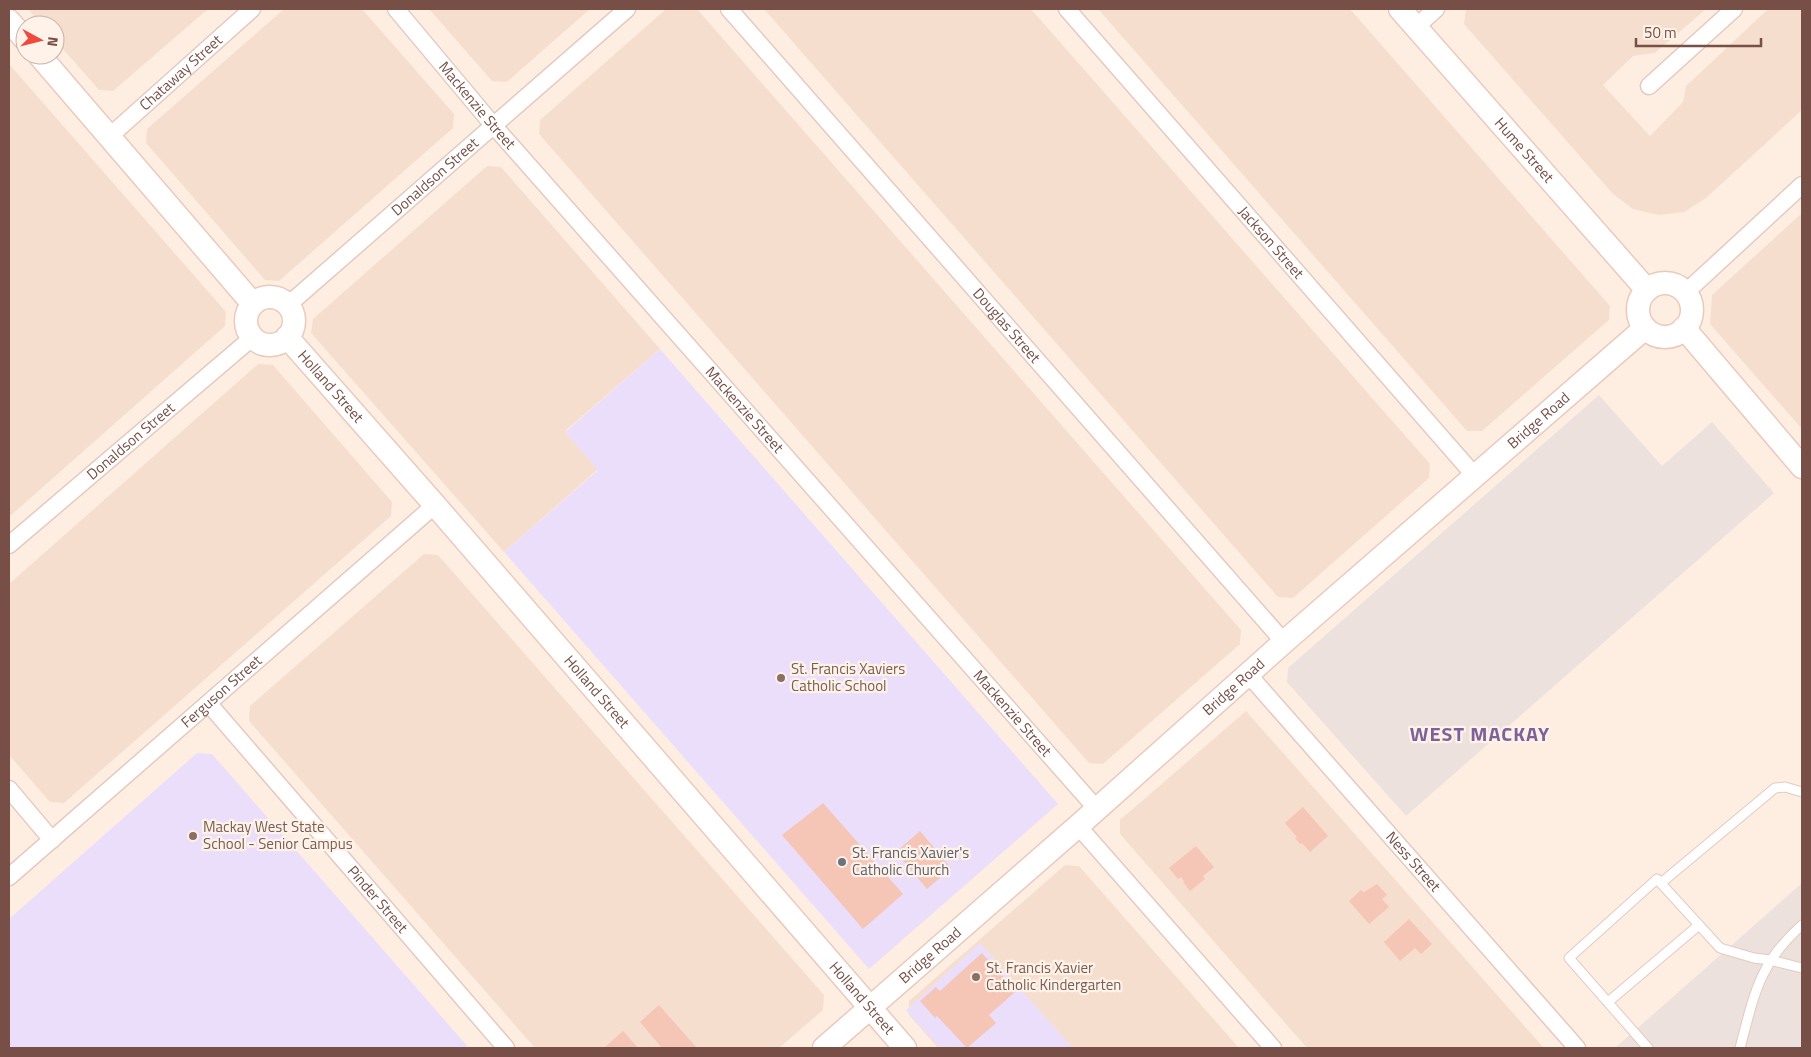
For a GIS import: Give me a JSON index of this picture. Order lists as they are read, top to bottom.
{
  "streets": {
    "street": [
      "Chataway Street",
      "Mackenzie Street",
      "Hume Street",
      "Donaldson Street",
      "Jackson Street",
      "Douglas Street",
      "Holland Street",
      "Bridge Road",
      "Ferguson Street",
      "Ness Street",
      "Pinder Street"
    ]
  },
  "crossings": [
    ["Mackenzie Street", "Donaldson Street"],
    ["Mackenzie Street", "Bridge Road"],
    ["Hume Street", "Bridge Road"],
    ["Donaldson Street", "Holland Street"],
    ["Jackson Street", "Bridge Road"],
    ["Douglas Street", "Bridge Road"],
    ["Holland Street", "Bridge Road"],
    ["Holland Street", "Ferguson Street"],
    ["Bridge Road", "Ness Street"],
    ["Ferguson Street", "Pinder Street"]
  ],
  "districts": ["WEST MACKAY"],
  "places": [
    "St. Francis Xaviers Catholic School",
    "Mackay West State School - Senior Campus",
    "St. Francis Xavier's Catholic Church",
    "St. Francis Xavier Catholic Kindergarten"
  ],
  "scale_bar": "50 m",
  "north": "right"
}
